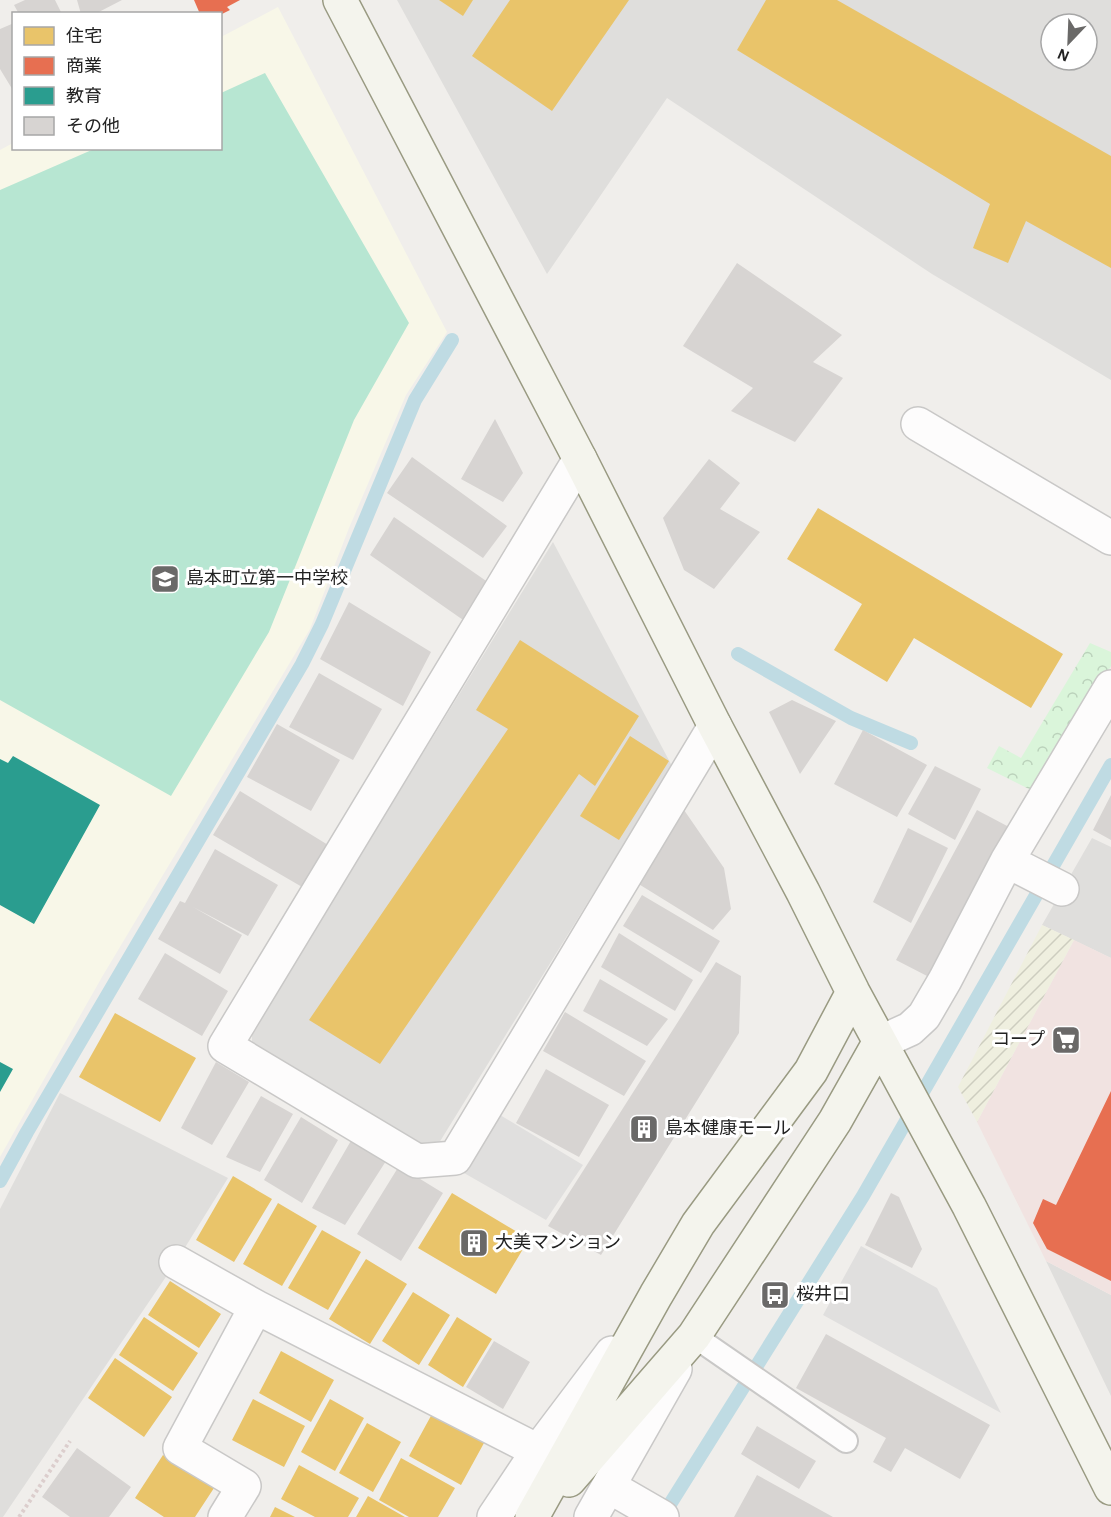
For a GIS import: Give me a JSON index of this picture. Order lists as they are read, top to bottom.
{
  "places": {
    "school or university": ["島本町立第一中学校"],
    "supermarket": ["コープ"],
    "building": ["島本健康モール", "大美マンション"],
    "bus stop": ["桜井口"]
  },
  "legend": [
    "住宅",
    "商業",
    "教育",
    "その他"
  ],
  "north": "bottom left"
}
